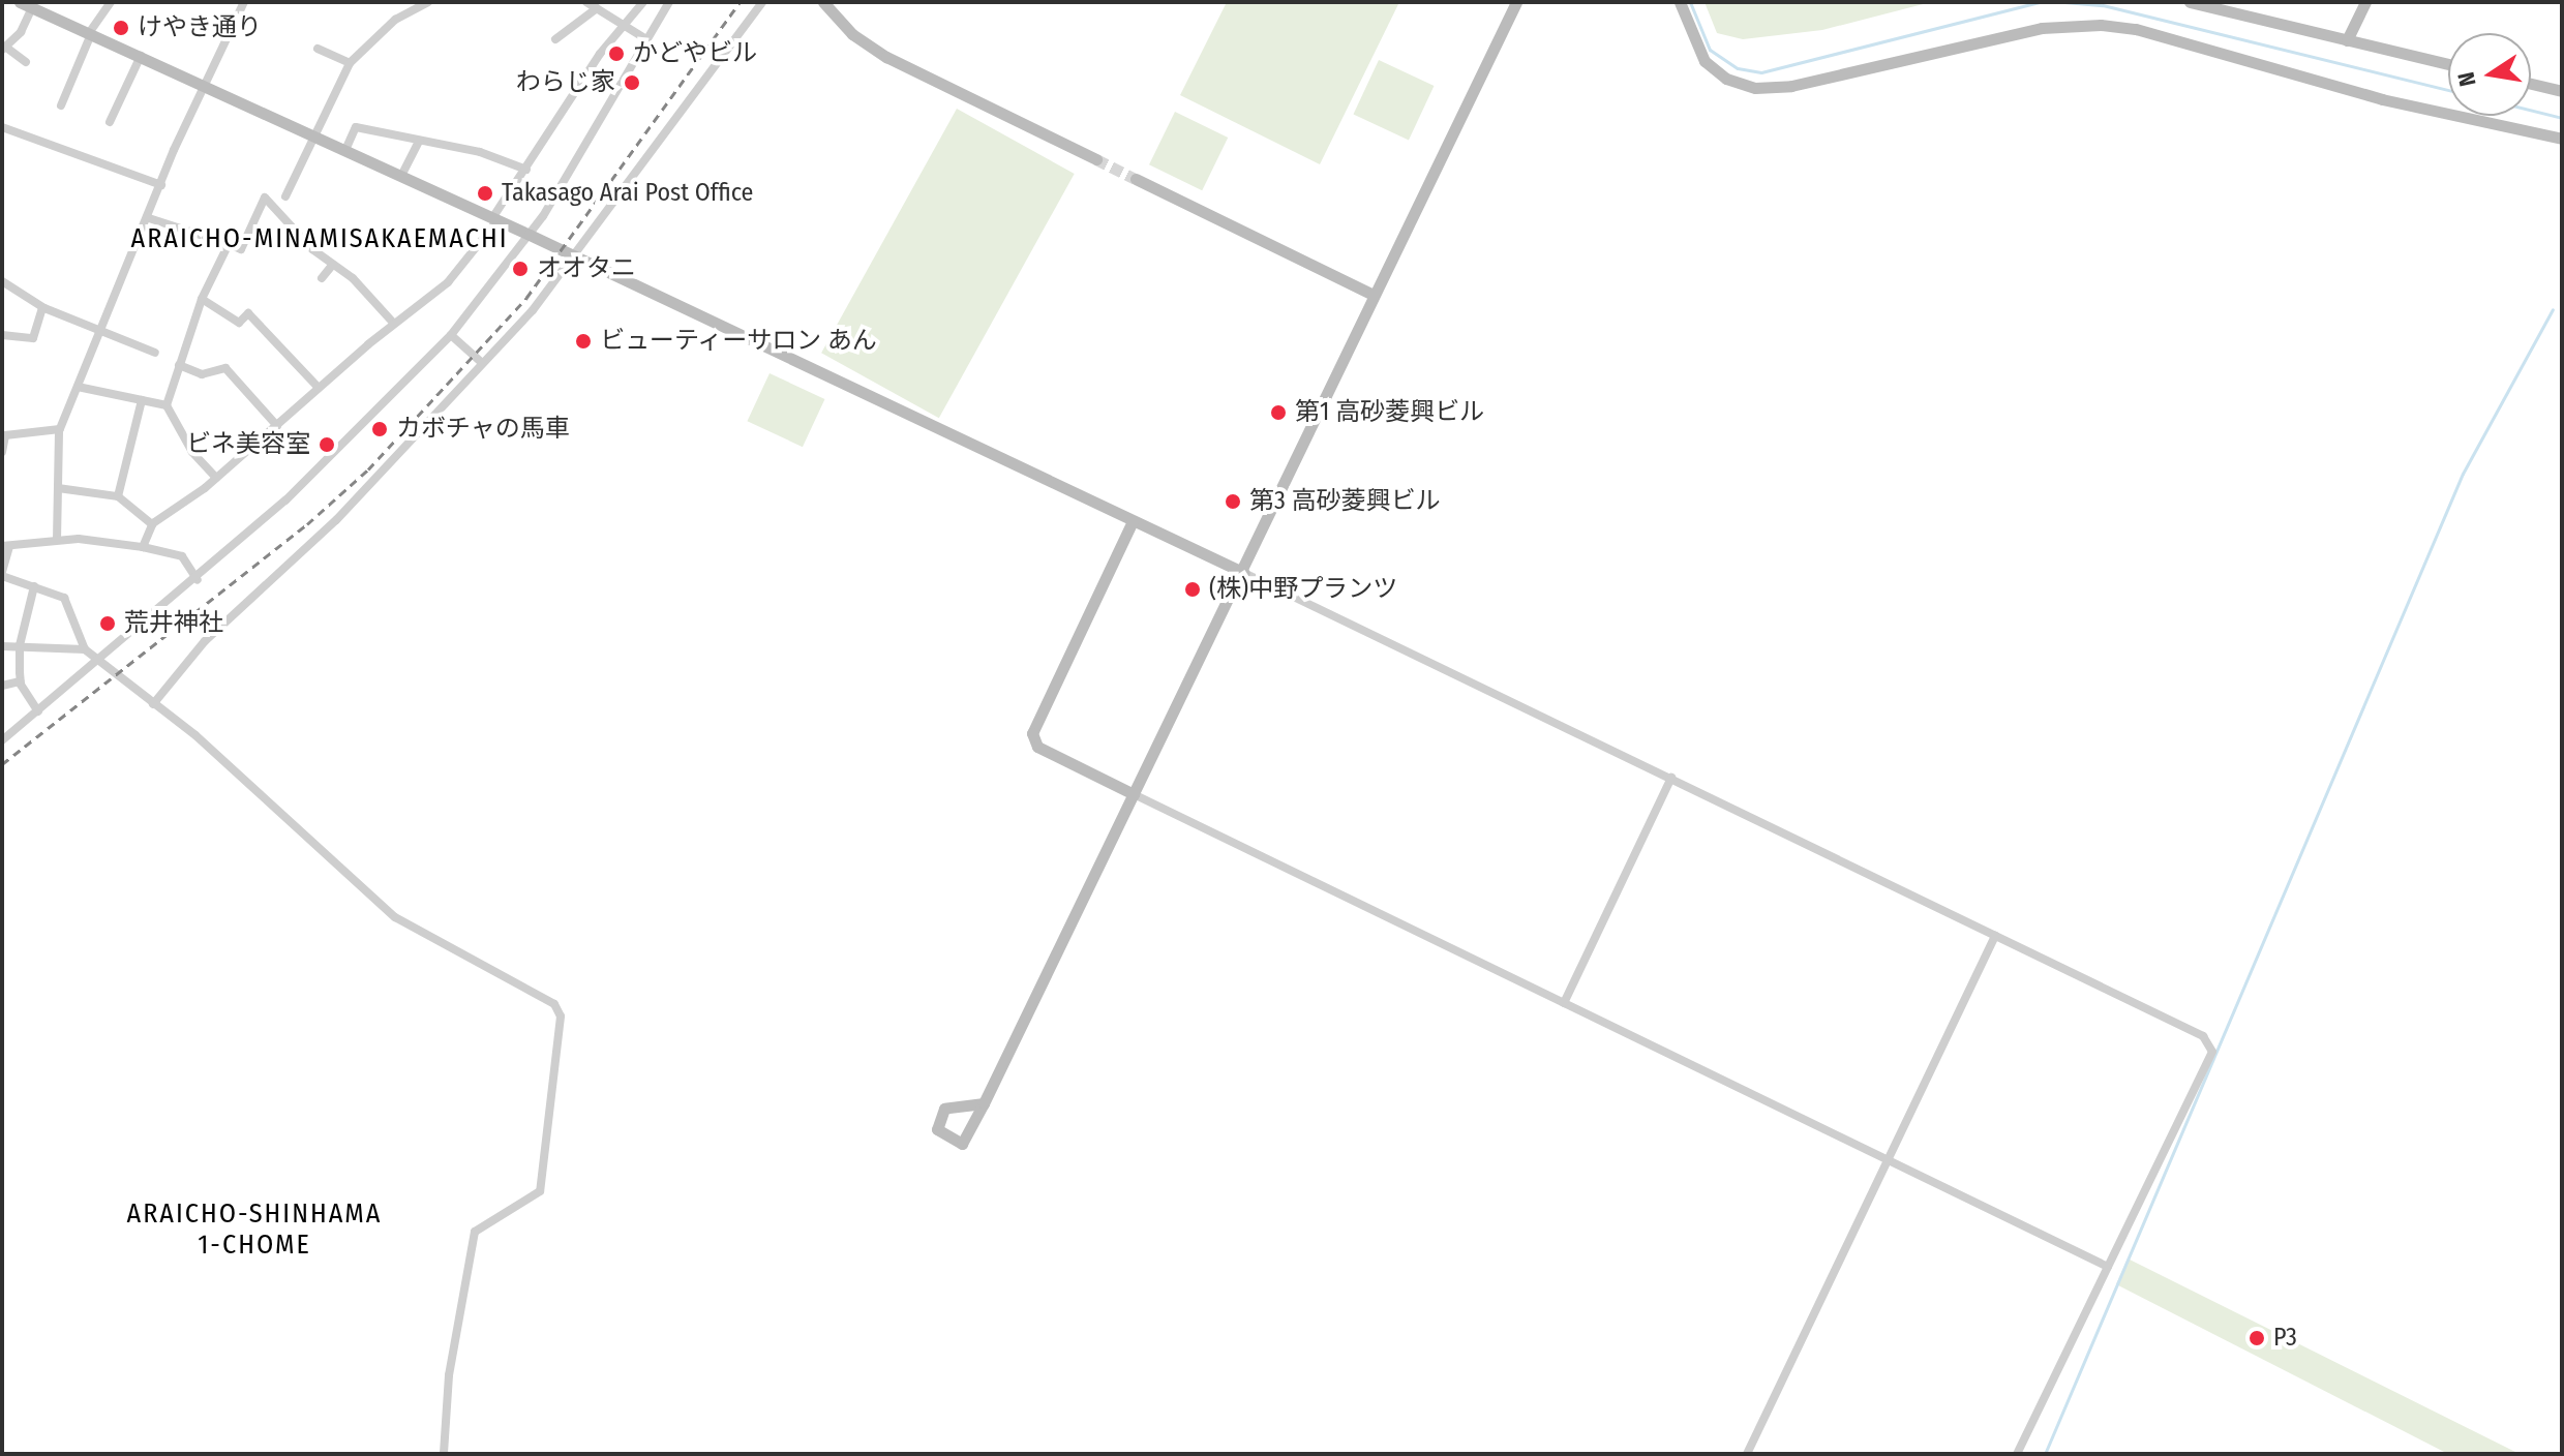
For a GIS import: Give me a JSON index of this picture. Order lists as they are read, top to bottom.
{
  "districts": ["ARAICHO-MINAMISAKAEMACHI", "ARAICHO-SHINHAMA 1-CHOME"],
  "places": [
    "けやき通り",
    "かどやビル",
    "わらじ家",
    "Takasago Arai Post Office",
    "オオタニ",
    "ビューティーサロン あん",
    "第1 高砂菱興ビル",
    "カボチャの馬車",
    "ビネ美容室",
    "第3 高砂菱興ビル",
    "(株)中野プランツ",
    "荒井神社",
    "P3"
  ],
  "north": "left"
}
